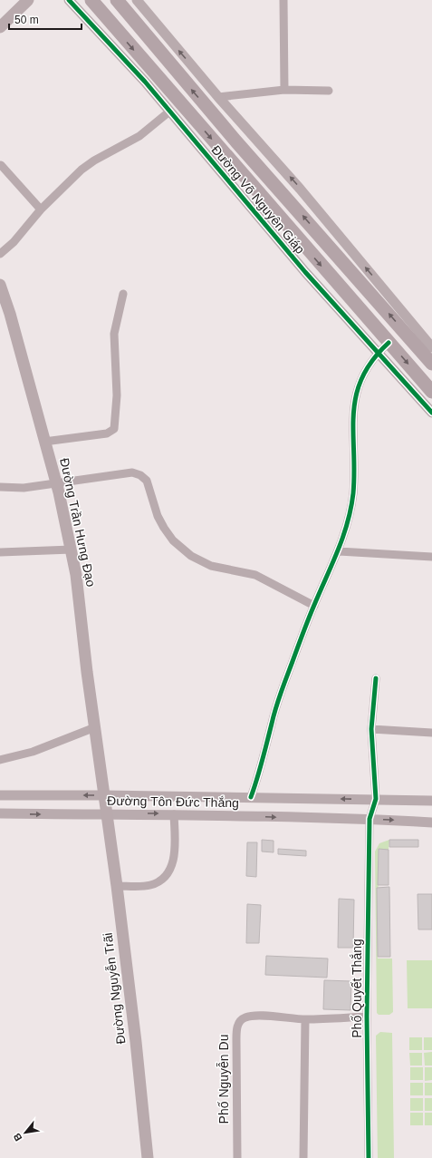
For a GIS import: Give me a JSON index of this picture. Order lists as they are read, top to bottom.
{
  "streets": {
    "highway": ["Đường Võ Nguyên Giáp"],
    "main road": ["Đường Trần Hưng Đạo", "Đường Nguyễn Trãi"],
    "street": ["Đường Tôn Đức Thắng", "Phố Quyết Thắng", "Phố Nguyễn Du"]
  },
  "crossings": [
    ["Đường Trần Hưng Đạo", "Đường Tôn Đức Thắng"],
    ["Đường Trần Hưng Đạo", "Đường Nguyễn Trãi"],
    ["Đường Tôn Đức Thắng", "Đường Nguyễn Trãi"],
    ["Đường Tôn Đức Thắng", "Phố Quyết Thắng"],
    ["Phố Quyết Thắng", "Phố Nguyễn Du"]
  ],
  "scale_bar": "50 m",
  "north": "bottom left"
}
